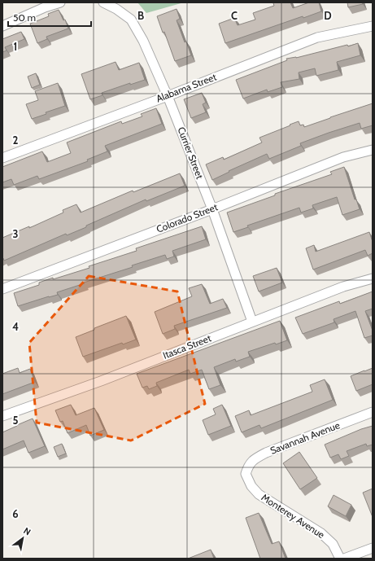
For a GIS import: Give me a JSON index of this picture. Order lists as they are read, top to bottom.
{
  "streets": {
    "street": [
      "Alabama Street",
      "Currier Street",
      "Colorado Street",
      "Itasca Street",
      "Savannah Avenue",
      "Monterey Avenue"
    ]
  },
  "crossings": [
    ["Alabama Street", "Currier Street"],
    ["Currier Street", "Colorado Street"],
    ["Currier Street", "Itasca Street"],
    ["Savannah Avenue", "Monterey Avenue"]
  ],
  "scale_bar": "50 m",
  "north": "top right",
  "grid": {
    "columns": ["B", "C", "D"],
    "rows": [
      "1",
      "2",
      "3",
      "4",
      "5",
      "6"
    ]
  }
}
